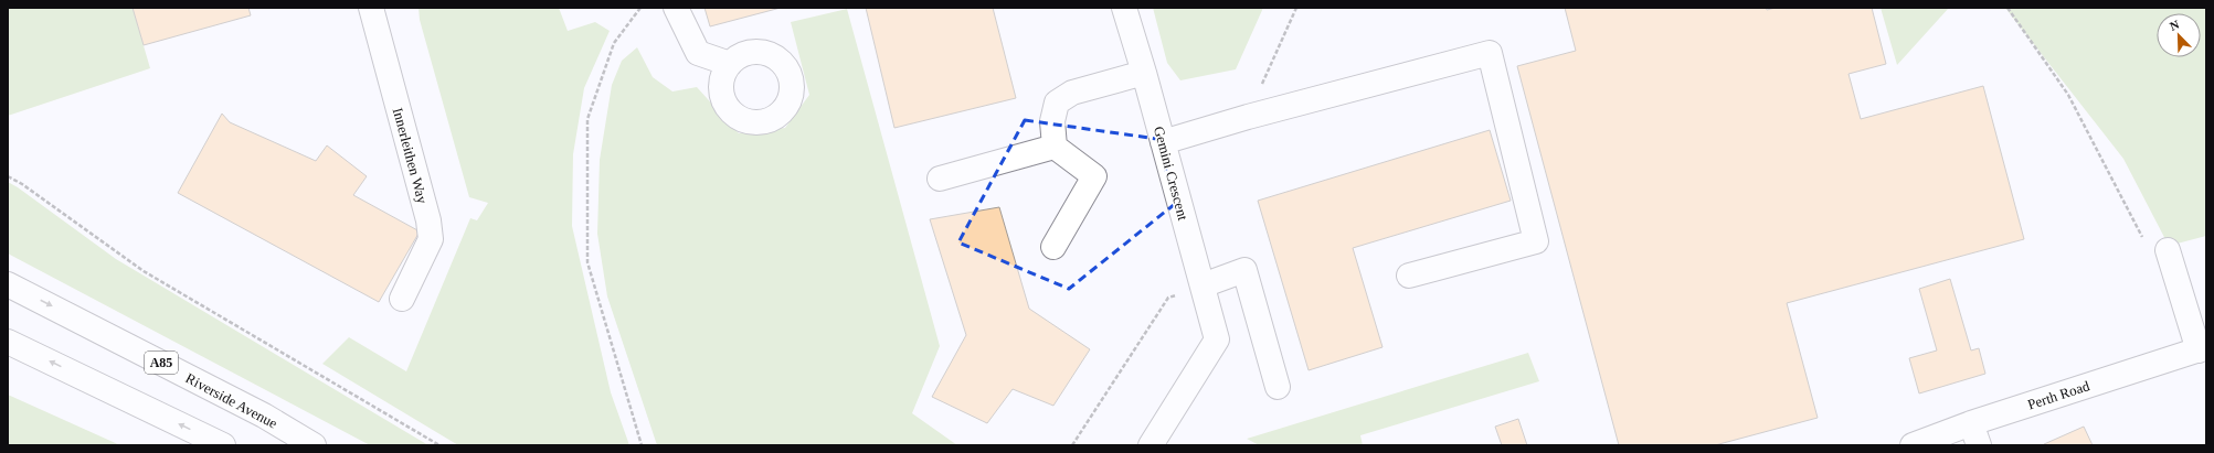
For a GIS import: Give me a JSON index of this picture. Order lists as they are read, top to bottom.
{
  "streets": {
    "street": [
      "Innerleithen Way",
      "Gemini Crescent",
      "A85",
      "Perth Road",
      "Riverside Avenue"
    ]
  },
  "north": "top left"
}
